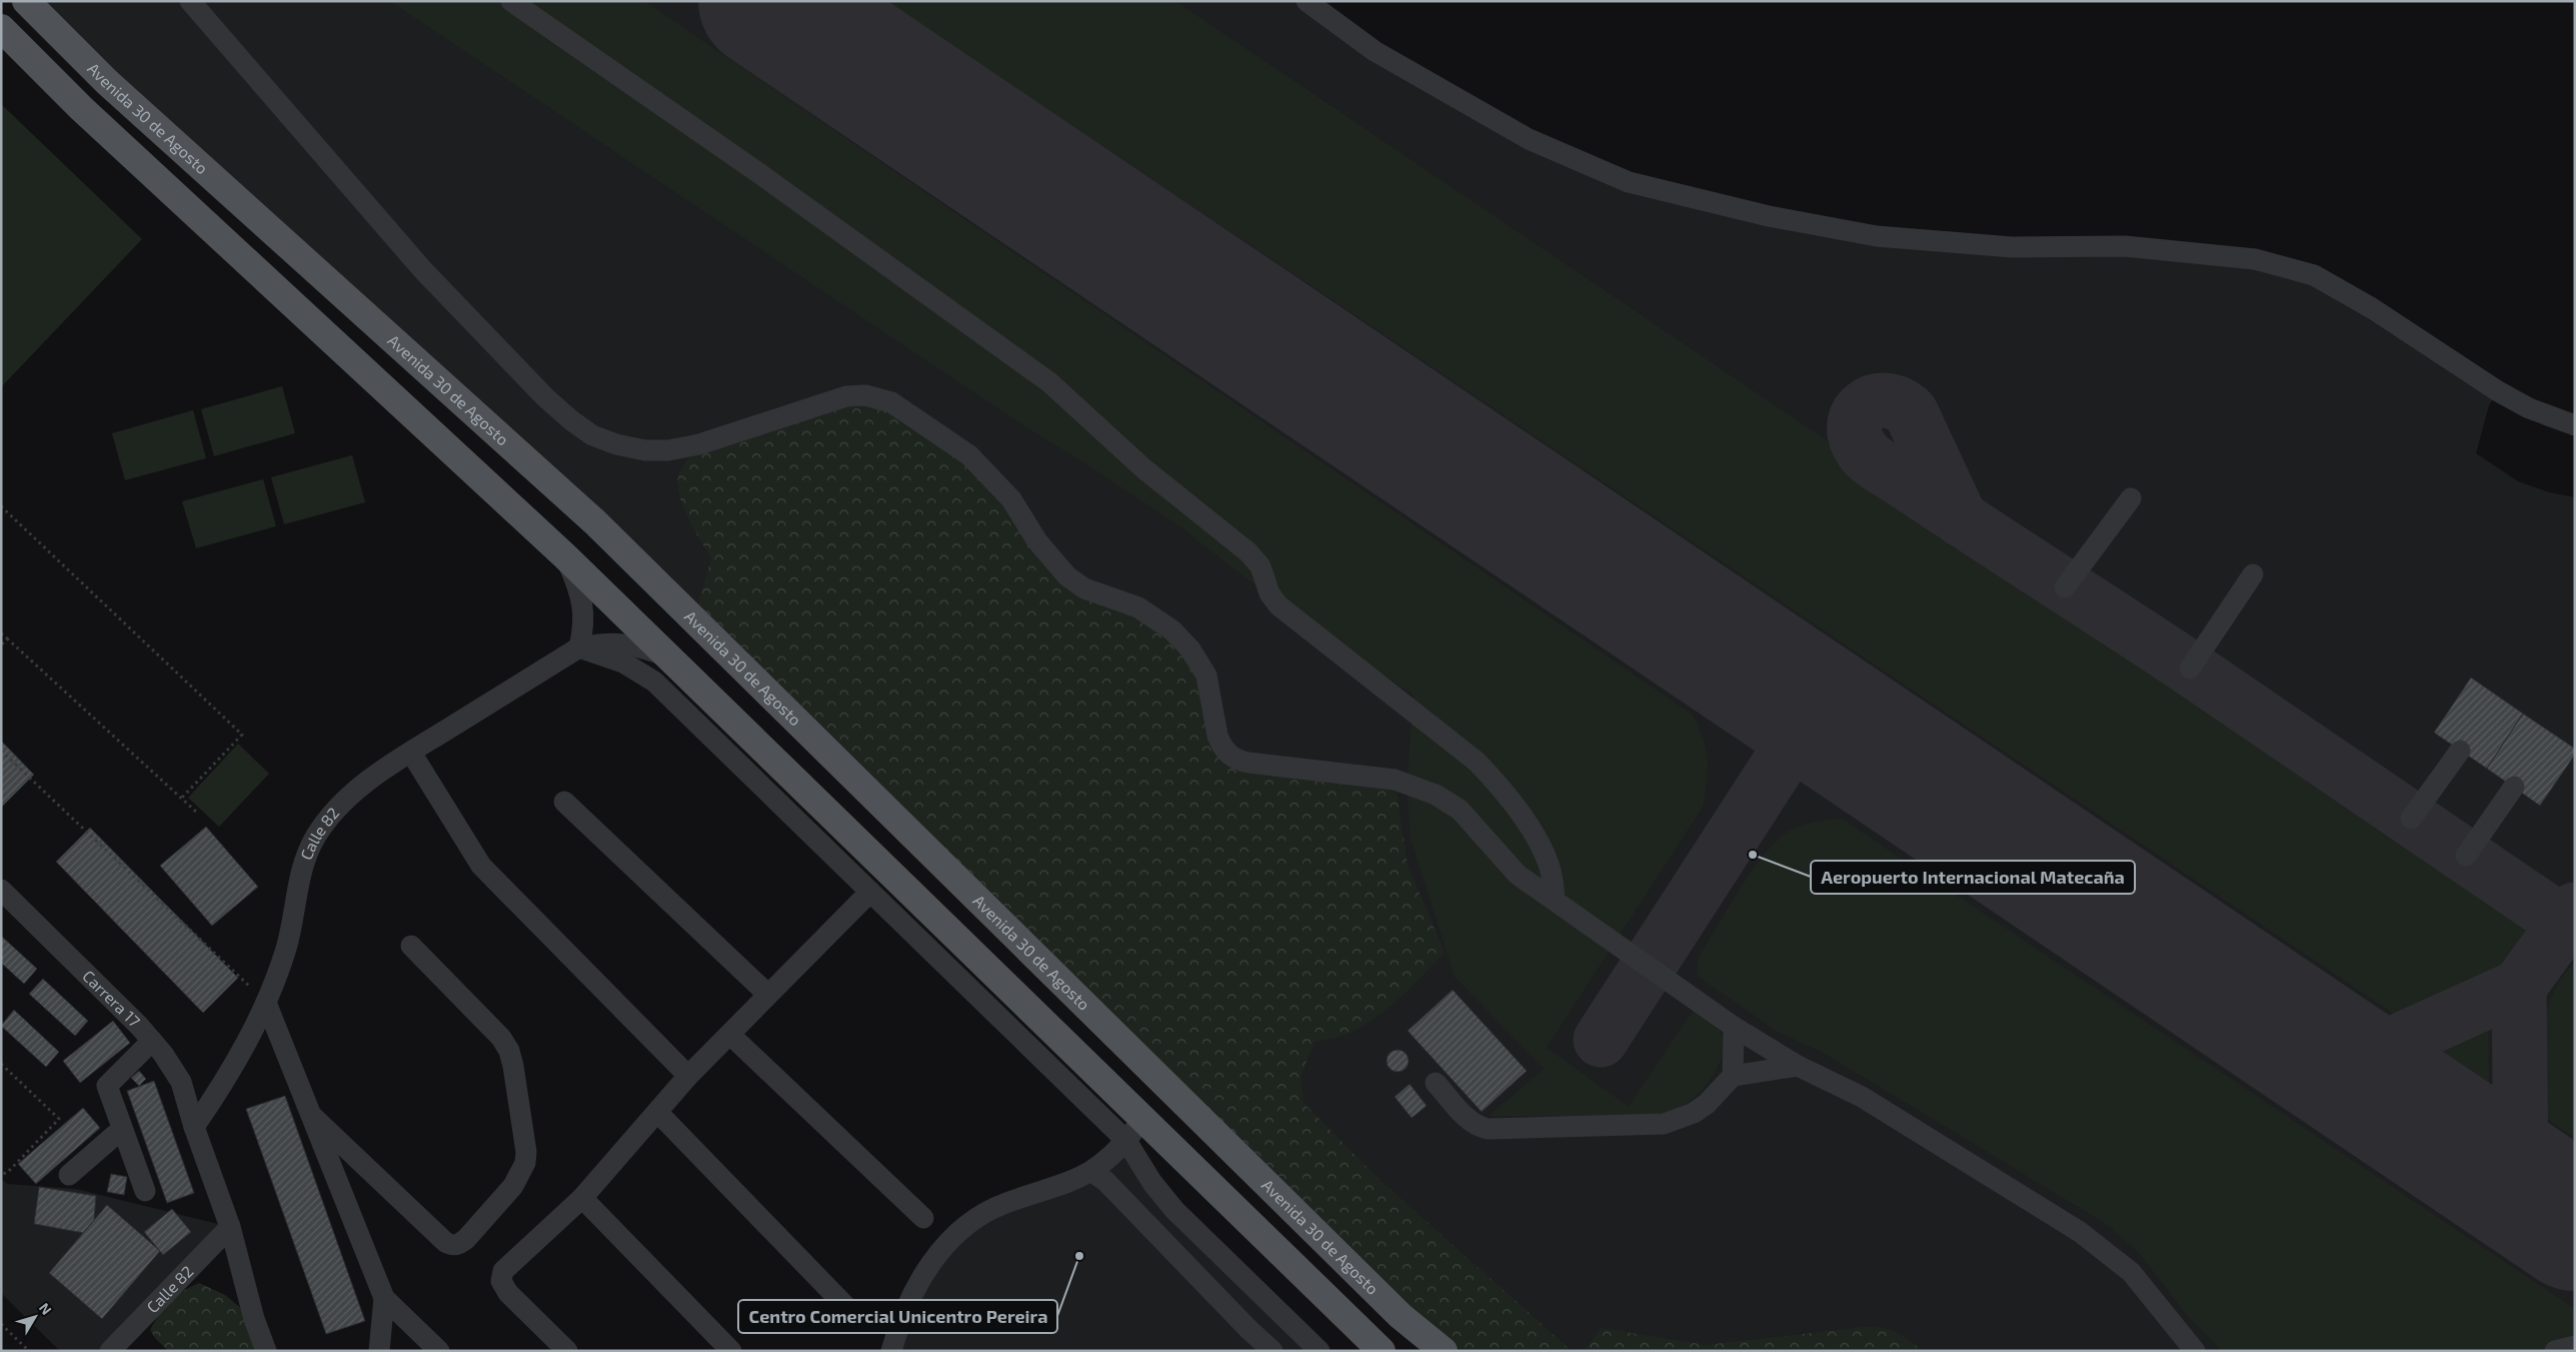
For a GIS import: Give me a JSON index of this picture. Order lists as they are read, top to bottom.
{
  "streets": {
    "main road": ["Avenida 30 de Agosto"],
    "street": ["Calle 82", "Carrera 17"]
  },
  "crossings": [
    ["Calle 82", "Carrera 17"]
  ],
  "places": ["Aeropuerto Internacional Matecaña", "Centro Comercial Unicentro Pereira"],
  "north": "top right"
}
